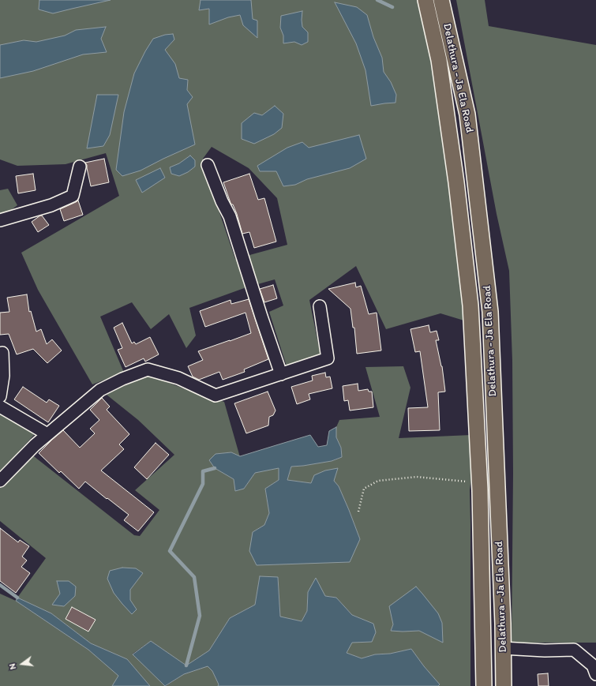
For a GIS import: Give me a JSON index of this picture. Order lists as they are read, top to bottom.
{
  "streets": {
    "main road": ["Delathura - Ja Ela Road"]
  },
  "north": "left"
}
